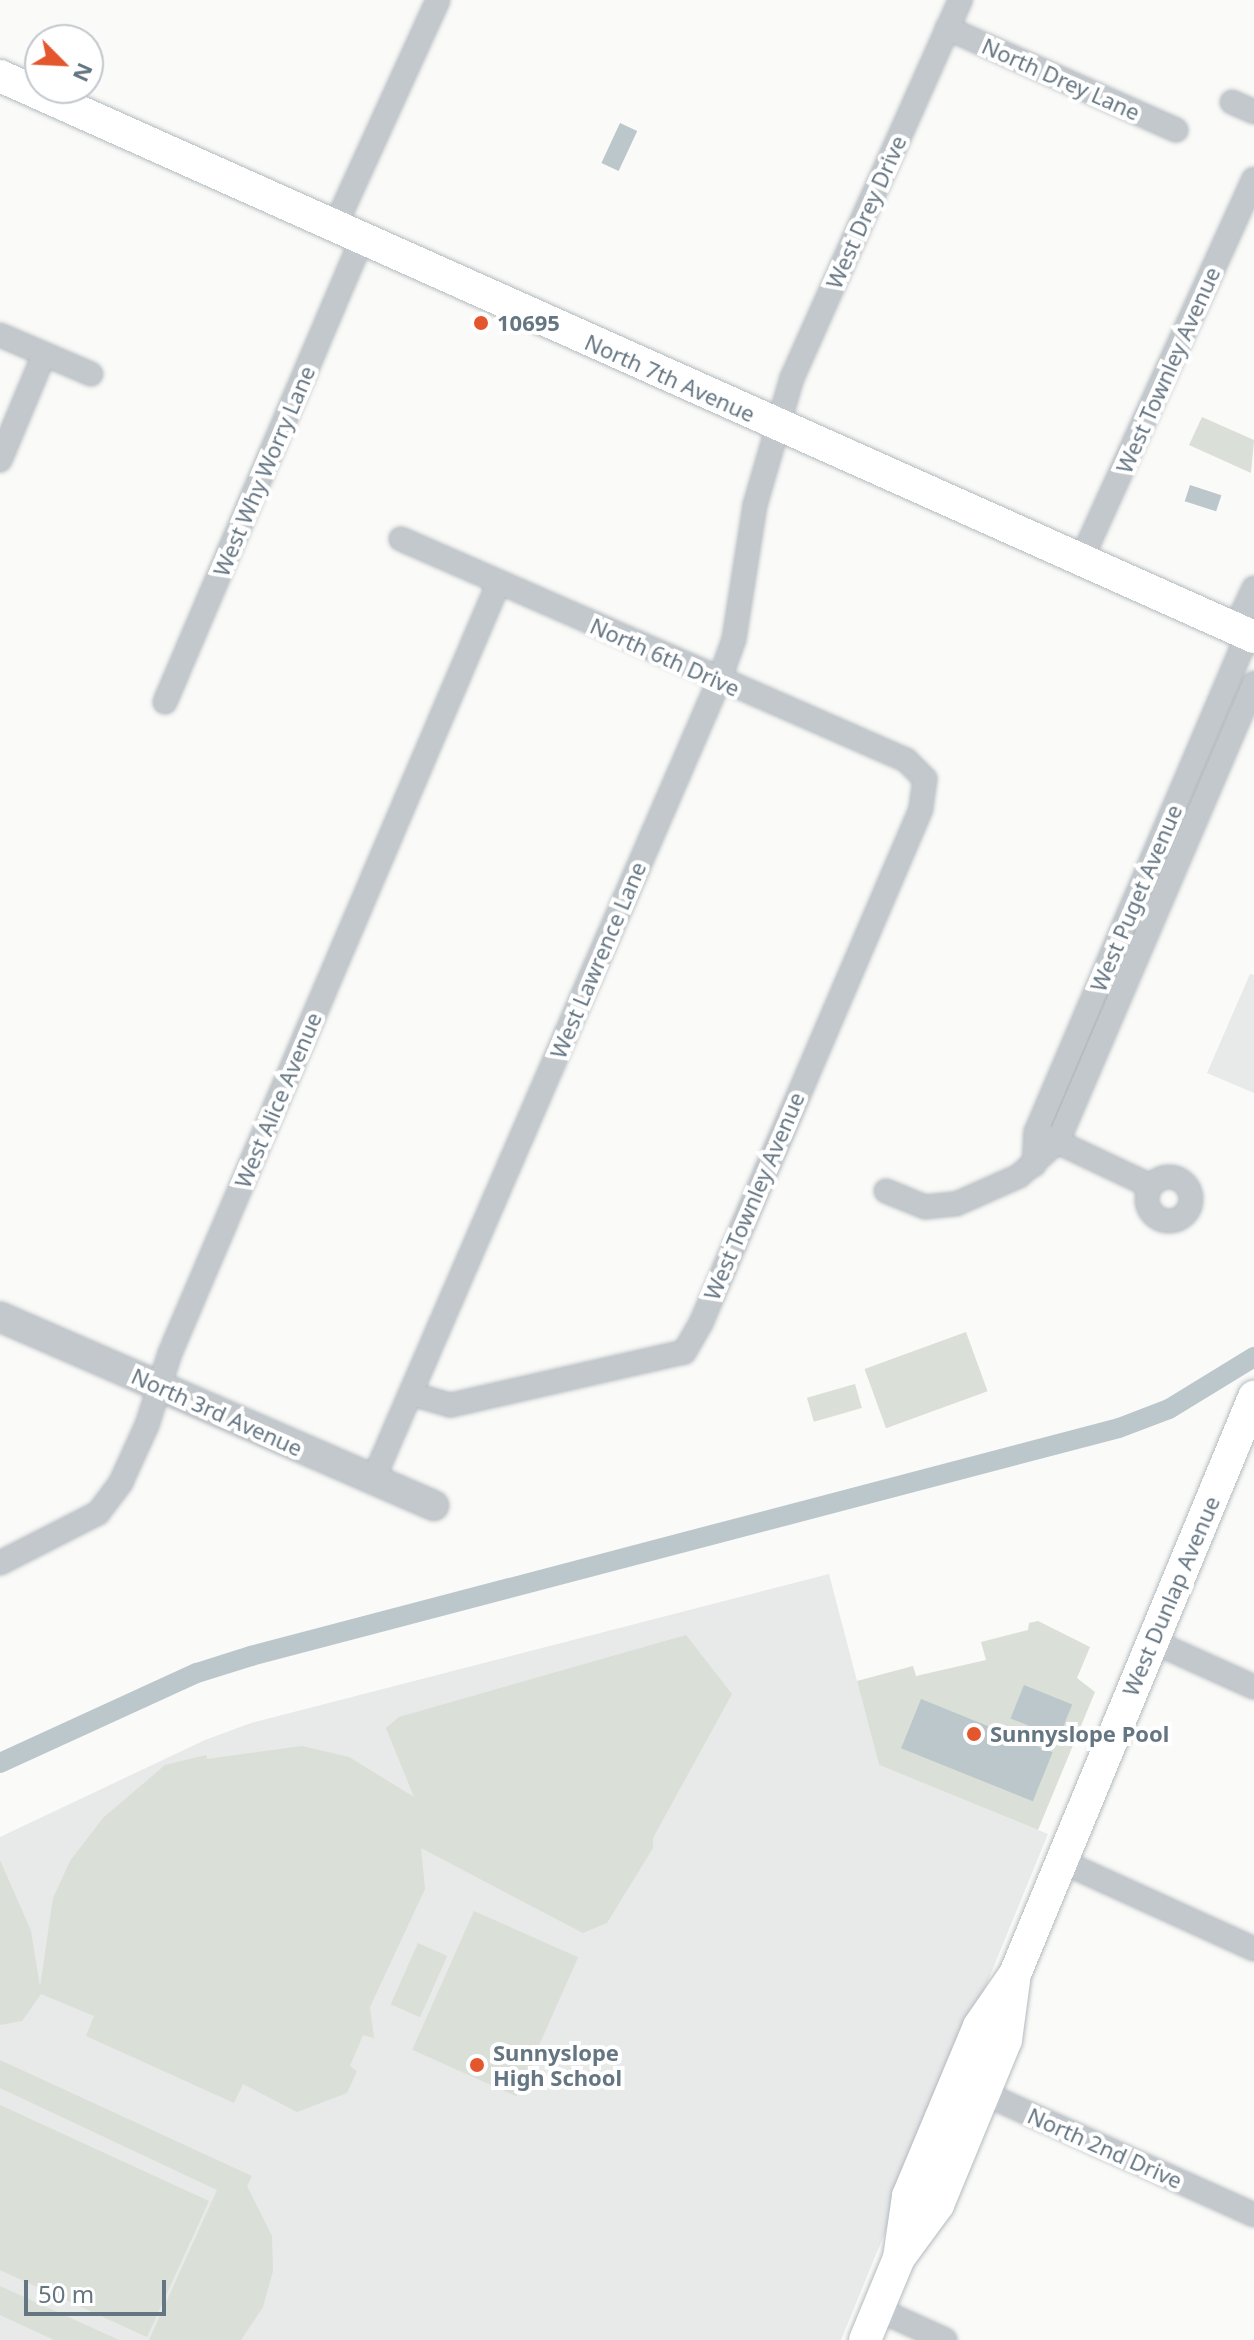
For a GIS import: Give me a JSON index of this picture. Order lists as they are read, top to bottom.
{
  "streets": {
    "main road": ["North 7th Avenue", "West Dunlap Avenue"],
    "street": [
      "North Drey Lane",
      "West Drey Drive",
      "West Townley Avenue",
      "West Why Worry Lane",
      "North 6th Drive",
      "West Puget Avenue",
      "West Lawrence Lane",
      "West Alice Avenue",
      "North 3rd Avenue",
      "North 2nd Drive"
    ]
  },
  "crossings": [
    ["North Drey Lane", "West Drey Drive"],
    ["West Drey Drive", "North 7th Avenue"],
    ["West Drey Drive", "West Lawrence Lane"],
    ["West Townley Avenue", "North 7th Avenue"],
    ["West Townley Avenue", "North 6th Drive"],
    ["West Townley Avenue", "West Lawrence Lane"],
    ["North 7th Avenue", "West Why Worry Lane"],
    ["North 7th Avenue", "West Puget Avenue"],
    ["North 7th Avenue", "West Lawrence Lane"],
    ["North 6th Drive", "West Lawrence Lane"],
    ["North 6th Drive", "West Alice Avenue"],
    ["West Lawrence Lane", "North 3rd Avenue"],
    ["West Alice Avenue", "North 3rd Avenue"],
    ["West Dunlap Avenue", "North 2nd Drive"]
  ],
  "places": ["10695", "Sunnyslope Pool", "Sunnyslope High School"],
  "scale_bar": "50 m",
  "north": "bottom right"
}
